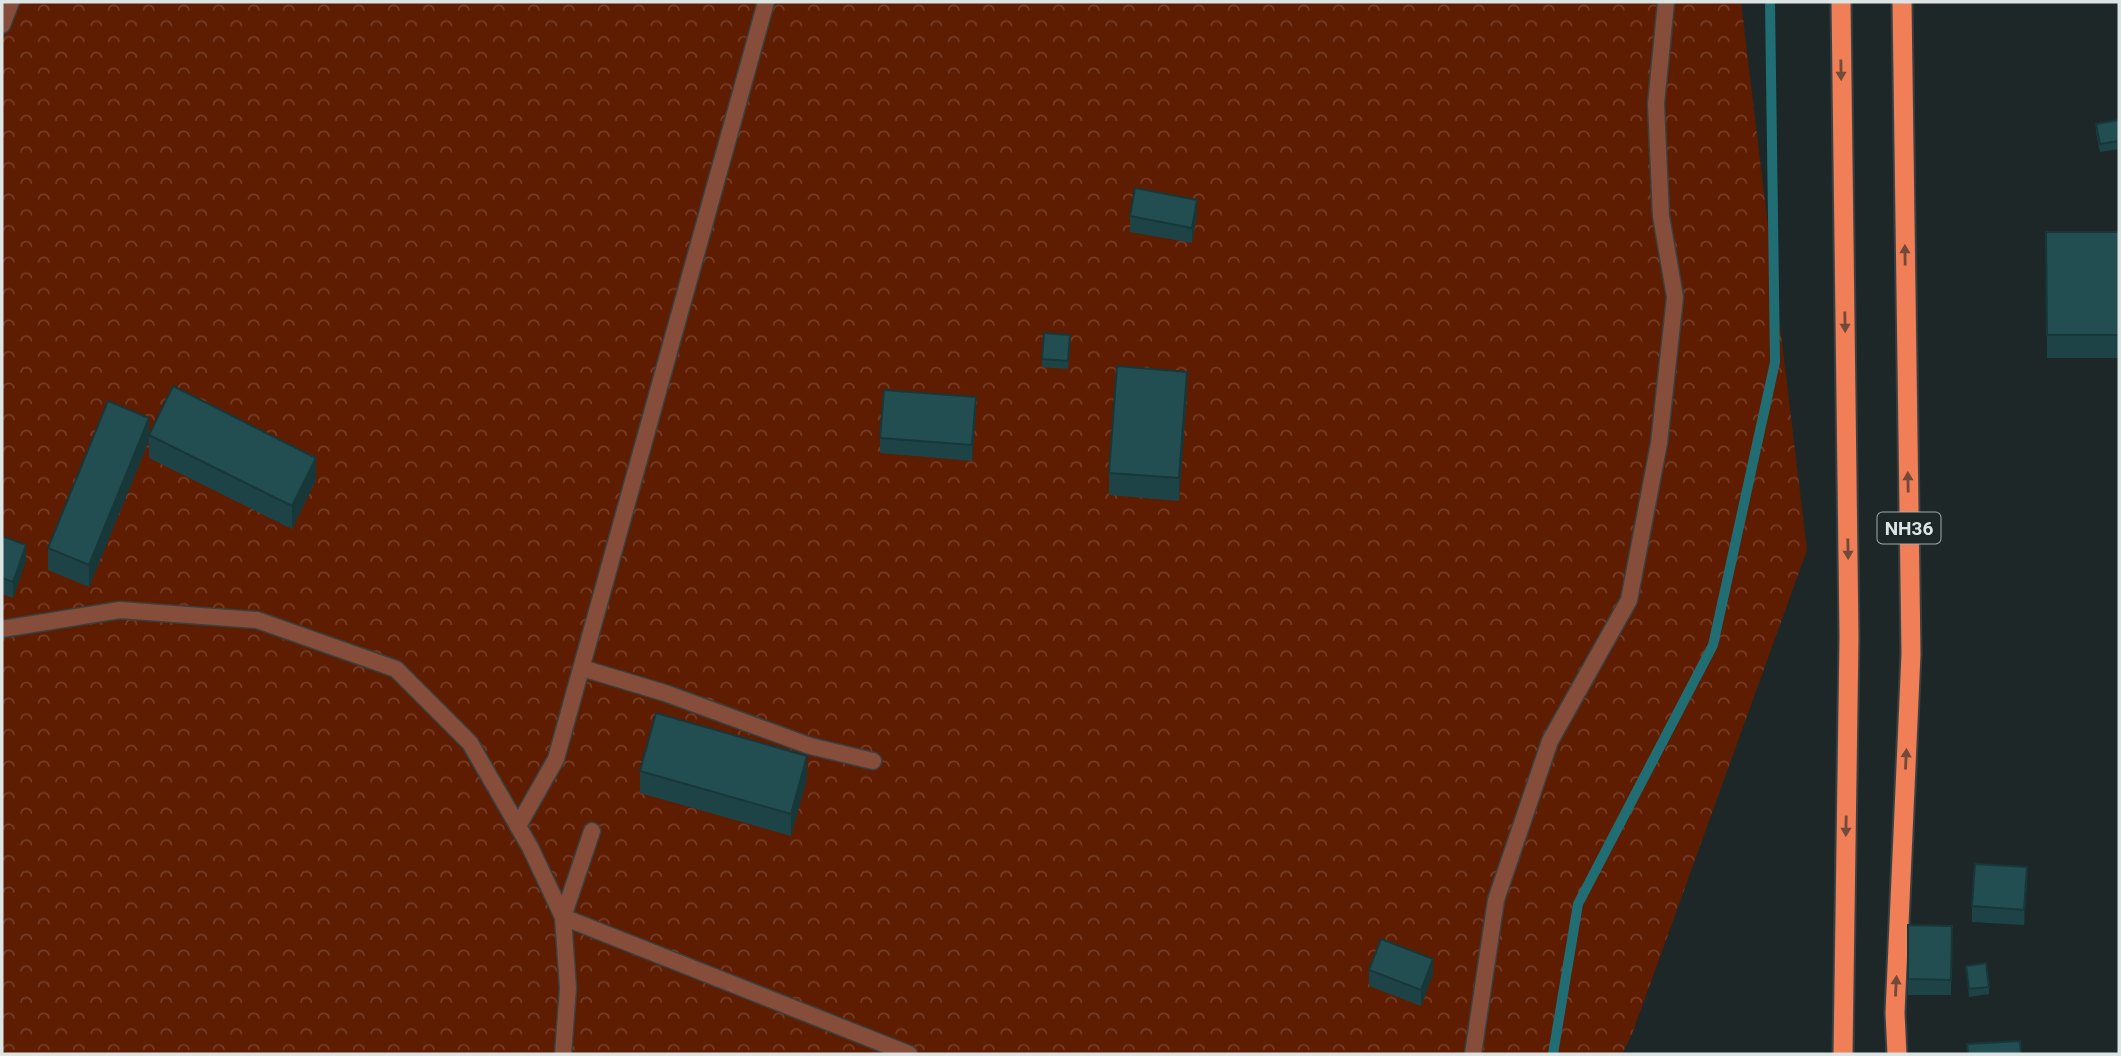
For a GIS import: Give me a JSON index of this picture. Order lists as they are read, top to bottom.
{
  "streets": {
    "highway": ["NH36"]
  }
}
